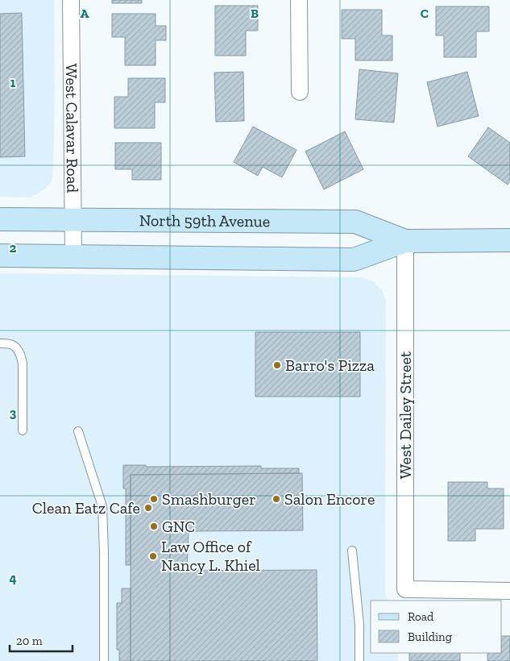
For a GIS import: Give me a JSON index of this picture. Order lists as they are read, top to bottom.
{
  "streets": {
    "main road": ["North 59th Avenue"],
    "street": ["West Calavar Road", "West Dailey Street"]
  },
  "crossings": [
    ["West Calavar Road", "North 59th Avenue"],
    ["North 59th Avenue", "West Dailey Street"]
  ],
  "places": [
    "Barro's Pizza",
    "Smashburger",
    "Salon Encore",
    "Clean Eatz Cafe",
    "GNC",
    "Law Office of Nancy L. Khiel"
  ],
  "legend": ["Road", "Building"],
  "scale_bar": "20 m",
  "grid": {
    "columns": ["A", "B", "C"],
    "rows": [
      "1",
      "2",
      "3",
      "4"
    ]
  }
}
